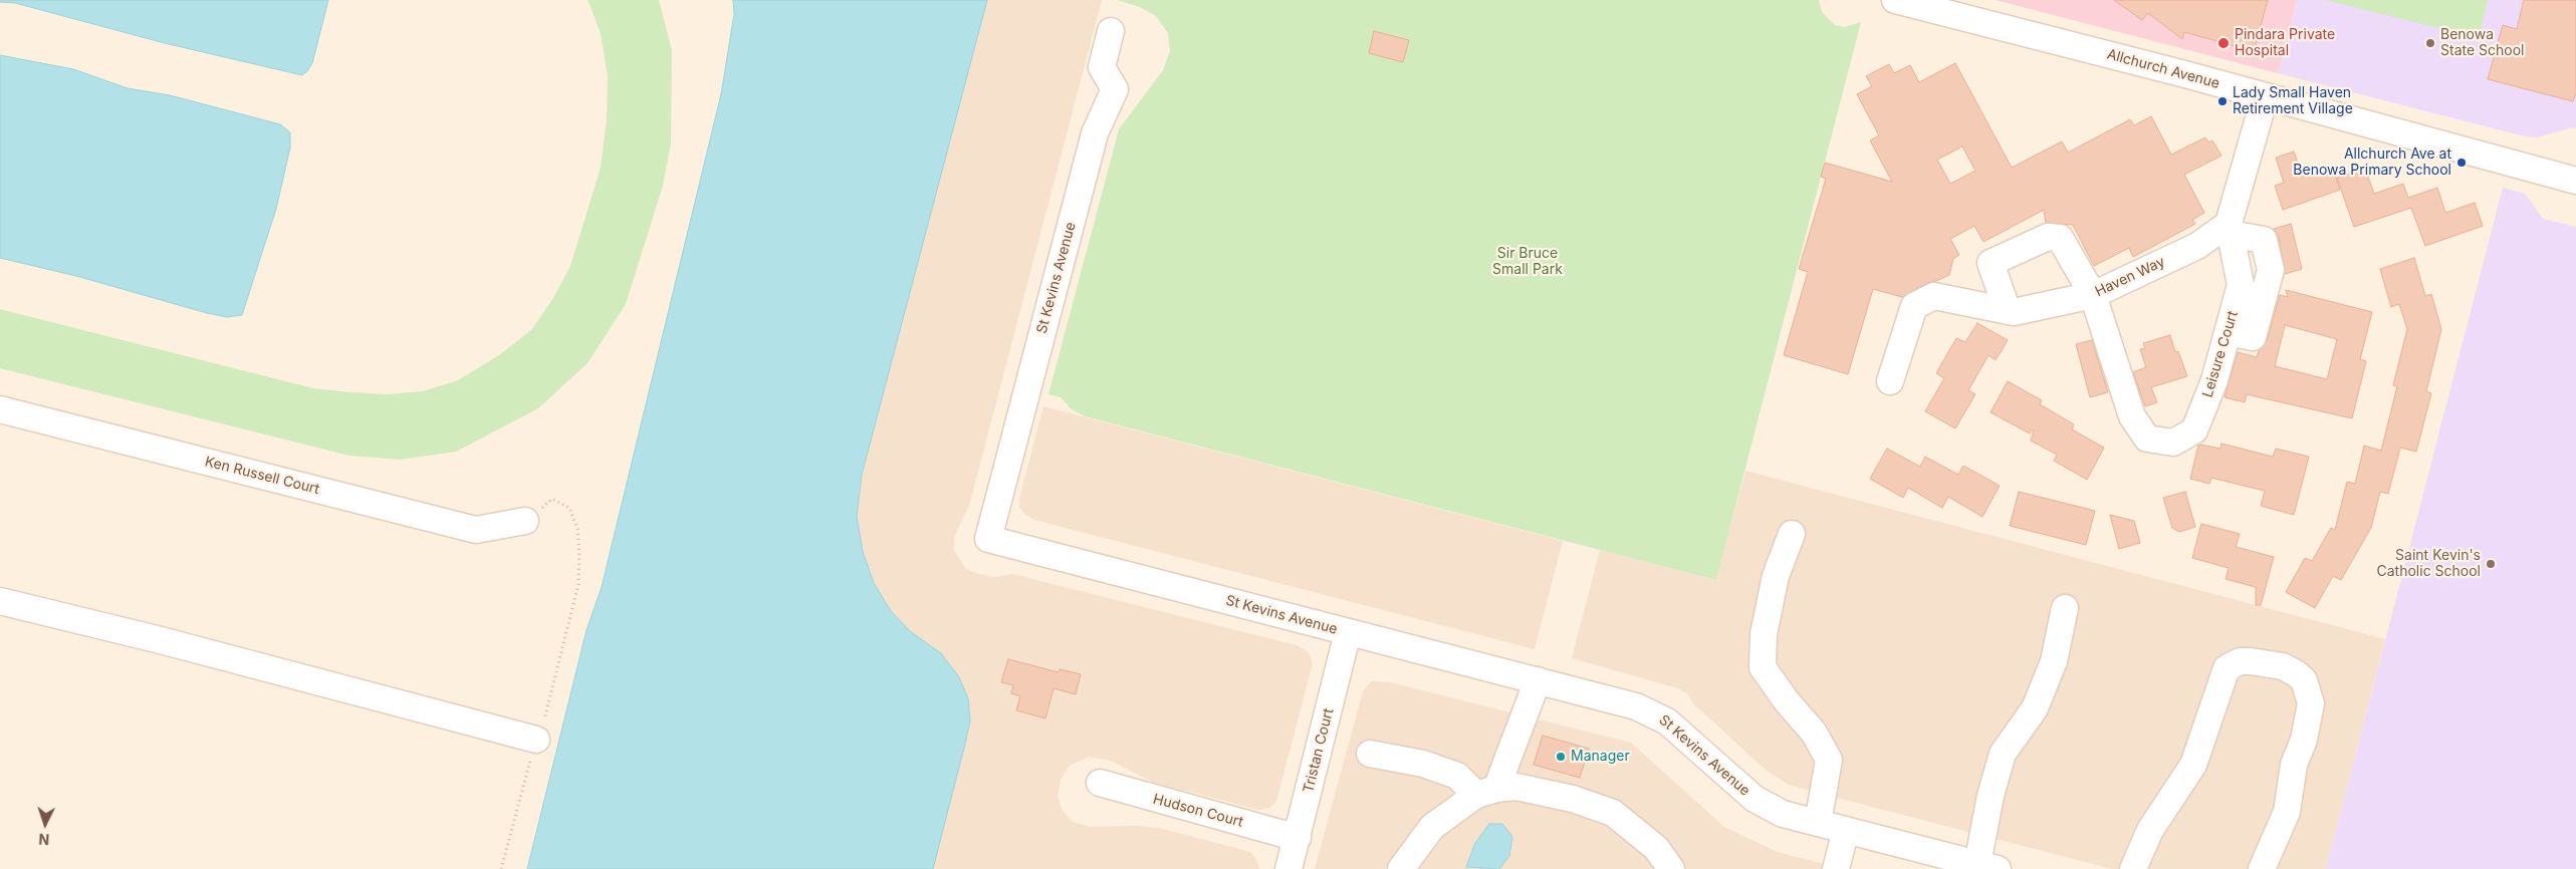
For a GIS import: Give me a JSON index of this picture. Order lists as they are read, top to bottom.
{
  "streets": {
    "street": [
      "Allchurch Avenue",
      "Haven Way",
      "St Kevins Avenue",
      "Leisure Court",
      "Ken Russell Court",
      "Tristan Court",
      "Hudson Court"
    ]
  },
  "crossings": [
    ["Haven Way", "Leisure Court"],
    ["St Kevins Avenue", "Tristan Court"],
    ["Tristan Court", "Hudson Court"]
  ],
  "parks": ["Sir Bruce Small Park"],
  "places": [
    "Pindara Private Hospital",
    "Benowa State School",
    "Lady Small Haven Retirement Village",
    "Allchurch Ave at Benowa Primary School",
    "Saint Kevin's Catholic School",
    "Manager"
  ],
  "north": "bottom"
}
